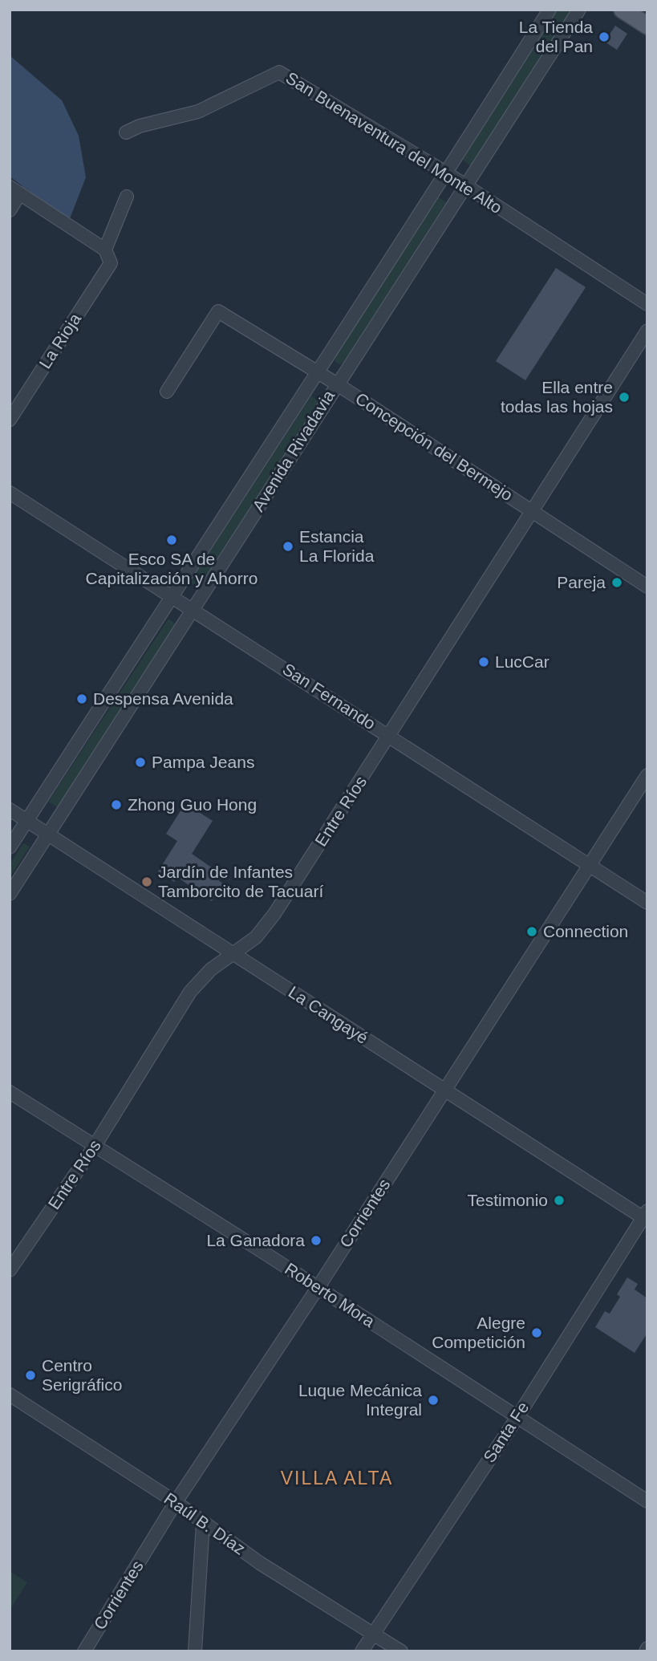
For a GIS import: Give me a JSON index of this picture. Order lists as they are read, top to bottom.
{
  "streets": {
    "street": [
      "San Buenaventura del Monte Alto",
      "La Rioja",
      "Concepción del Bermejo",
      "Avenida Rivadavia",
      "San Fernando",
      "Entre Ríos",
      "La Cangayé",
      "Corrientes",
      "Roberto Mora",
      "Santa Fe",
      "Raúl B. Díaz"
    ]
  },
  "crossings": [
    ["San Buenaventura del Monte Alto", "Avenida Rivadavia"],
    ["Concepción del Bermejo", "Avenida Rivadavia"],
    ["Concepción del Bermejo", "Entre Ríos"],
    ["Avenida Rivadavia", "San Fernando"],
    ["Avenida Rivadavia", "La Cangayé"],
    ["San Fernando", "Entre Ríos"],
    ["San Fernando", "Corrientes"],
    ["Entre Ríos", "La Cangayé"],
    ["Entre Ríos", "Roberto Mora"],
    ["La Cangayé", "Corrientes"],
    ["La Cangayé", "Santa Fe"],
    ["Corrientes", "Roberto Mora"],
    ["Corrientes", "Raúl B. Díaz"],
    ["Roberto Mora", "Santa Fe"],
    ["Santa Fe", "Raúl B. Díaz"]
  ],
  "districts": ["VILLA ALTA"],
  "places": [
    "La Tienda del Pan",
    "Ella entre todas las hojas",
    "Esco SA de Capitalización y Ahorro",
    "Estancia La Florida",
    "Pareja",
    "LucCar",
    "Despensa Avenida",
    "Pampa Jeans",
    "Zhong Guo Hong",
    "Jardín de Infantes Tamborcito de Tacuarí",
    "Connection",
    "Testimonio",
    "La Ganadora",
    "Alegre Competición",
    "Centro Serigráfico",
    "Luque Mecánica Integral"
  ]
}
